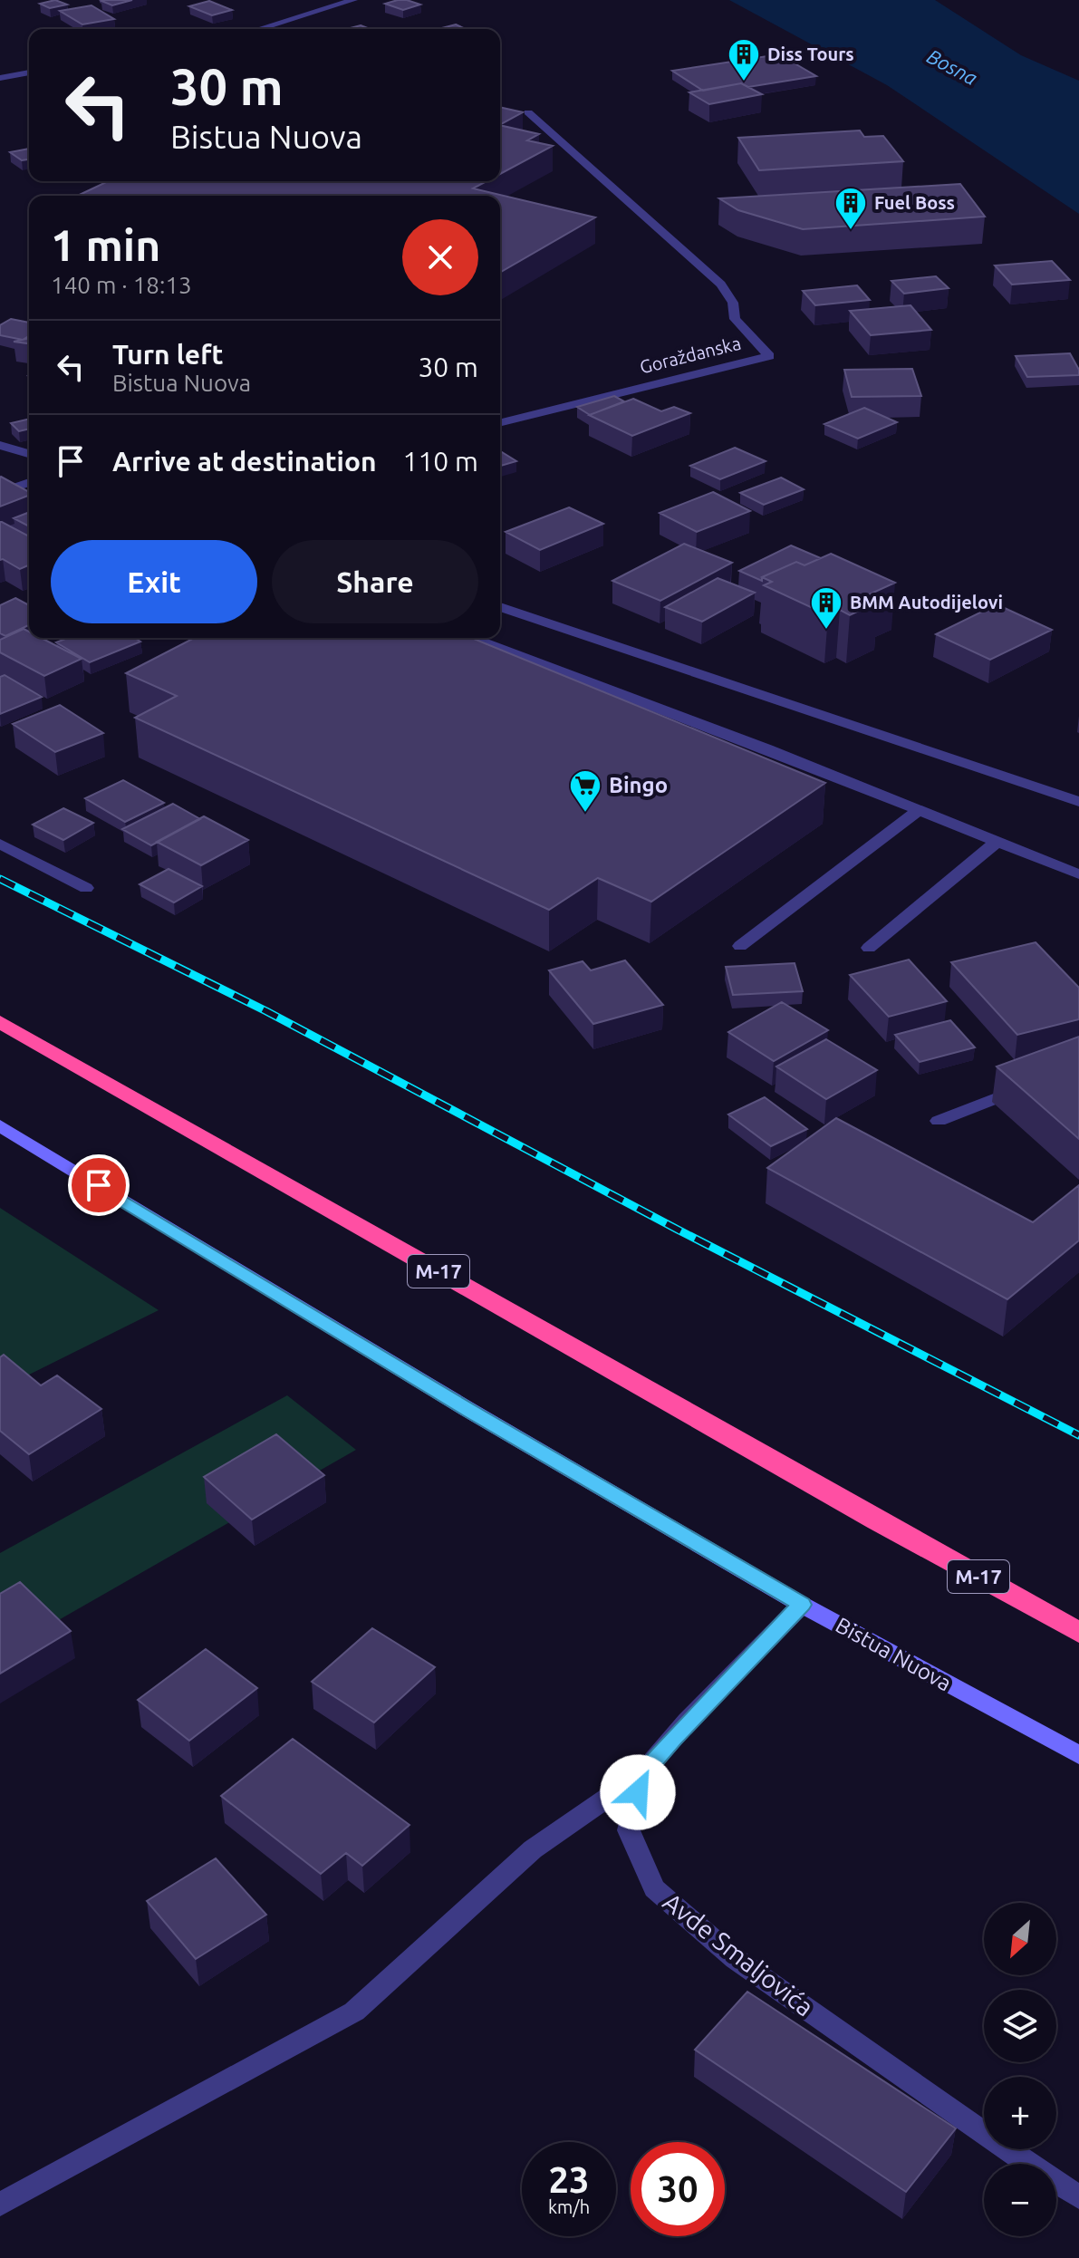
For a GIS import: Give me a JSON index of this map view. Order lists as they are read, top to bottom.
{
  "streets": {
    "highway": ["M-17"],
    "street": ["Goraždanska", "Bistua Nuova", "Avde Smaljovića"]
  },
  "crossings": [
    ["Bistua Nuova", "Avde Smaljovića"]
  ],
  "water": ["Bosna"],
  "places": {
    "building": ["Diss Tours", "Fuel Boss", "BMM Autodijelovi"],
    "supermarket": ["Bingo"]
  },
  "north": "bottom left",
  "page": {
    "turn": ["30 m", "Bistua Nuova"],
    "heading": ["1 min", "140 m · 18:13"],
    "list": [
      {
        "name": "Turn left",
        "note": "Bistua Nuova",
        "value": "30 m"
      },
      {
        "name": "Arrive at destination",
        "value": "110 m"
      }
    ],
    "buttons": ["Exit", "Share"],
    "map_buttons": ["+", "−"],
    "speed": "23 km/h",
    "limit": "30"
  }
}
